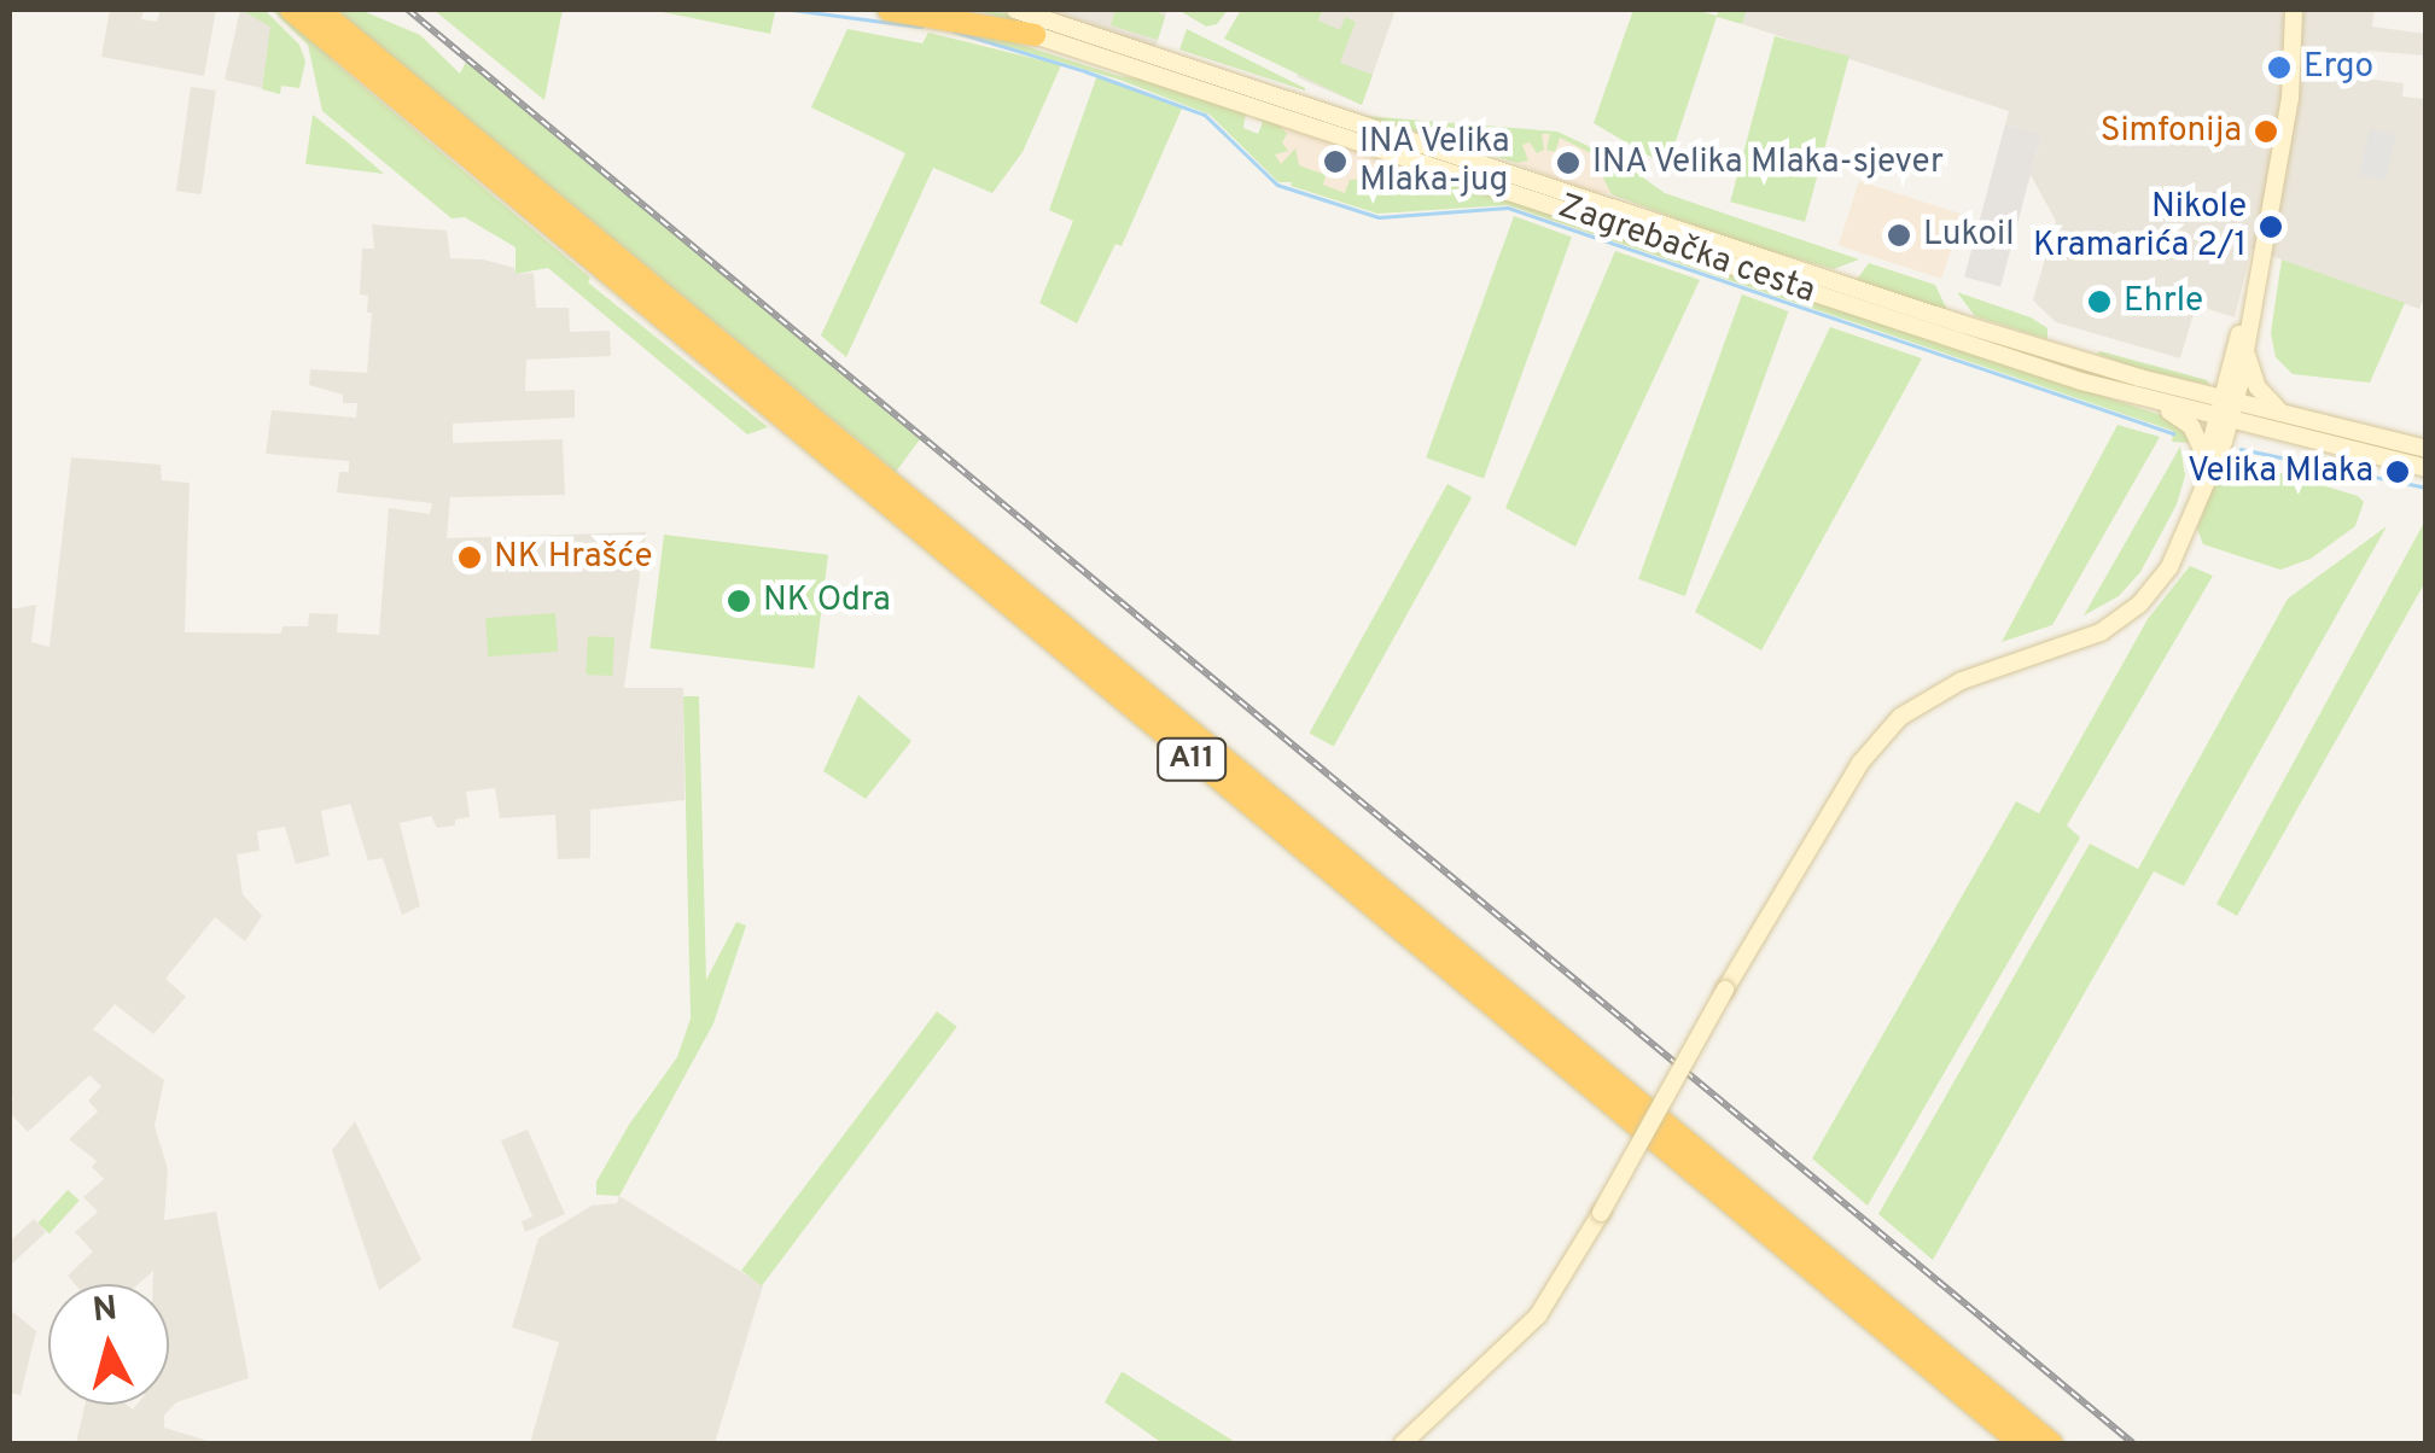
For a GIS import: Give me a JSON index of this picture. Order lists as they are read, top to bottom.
{
  "streets": {
    "highway": ["A11"],
    "main road": ["Zagrebačka cesta"]
  },
  "places": [
    "Ergo",
    "Simfonija",
    "INA Velika Mlaka-jug",
    "INA Velika Mlaka-sjever",
    "Nikole Kramarića 2/1",
    "Lukoil",
    "Ehrle",
    "Velika Mlaka",
    "NK Hrašće",
    "NK Odra"
  ],
  "north": "top"
}
